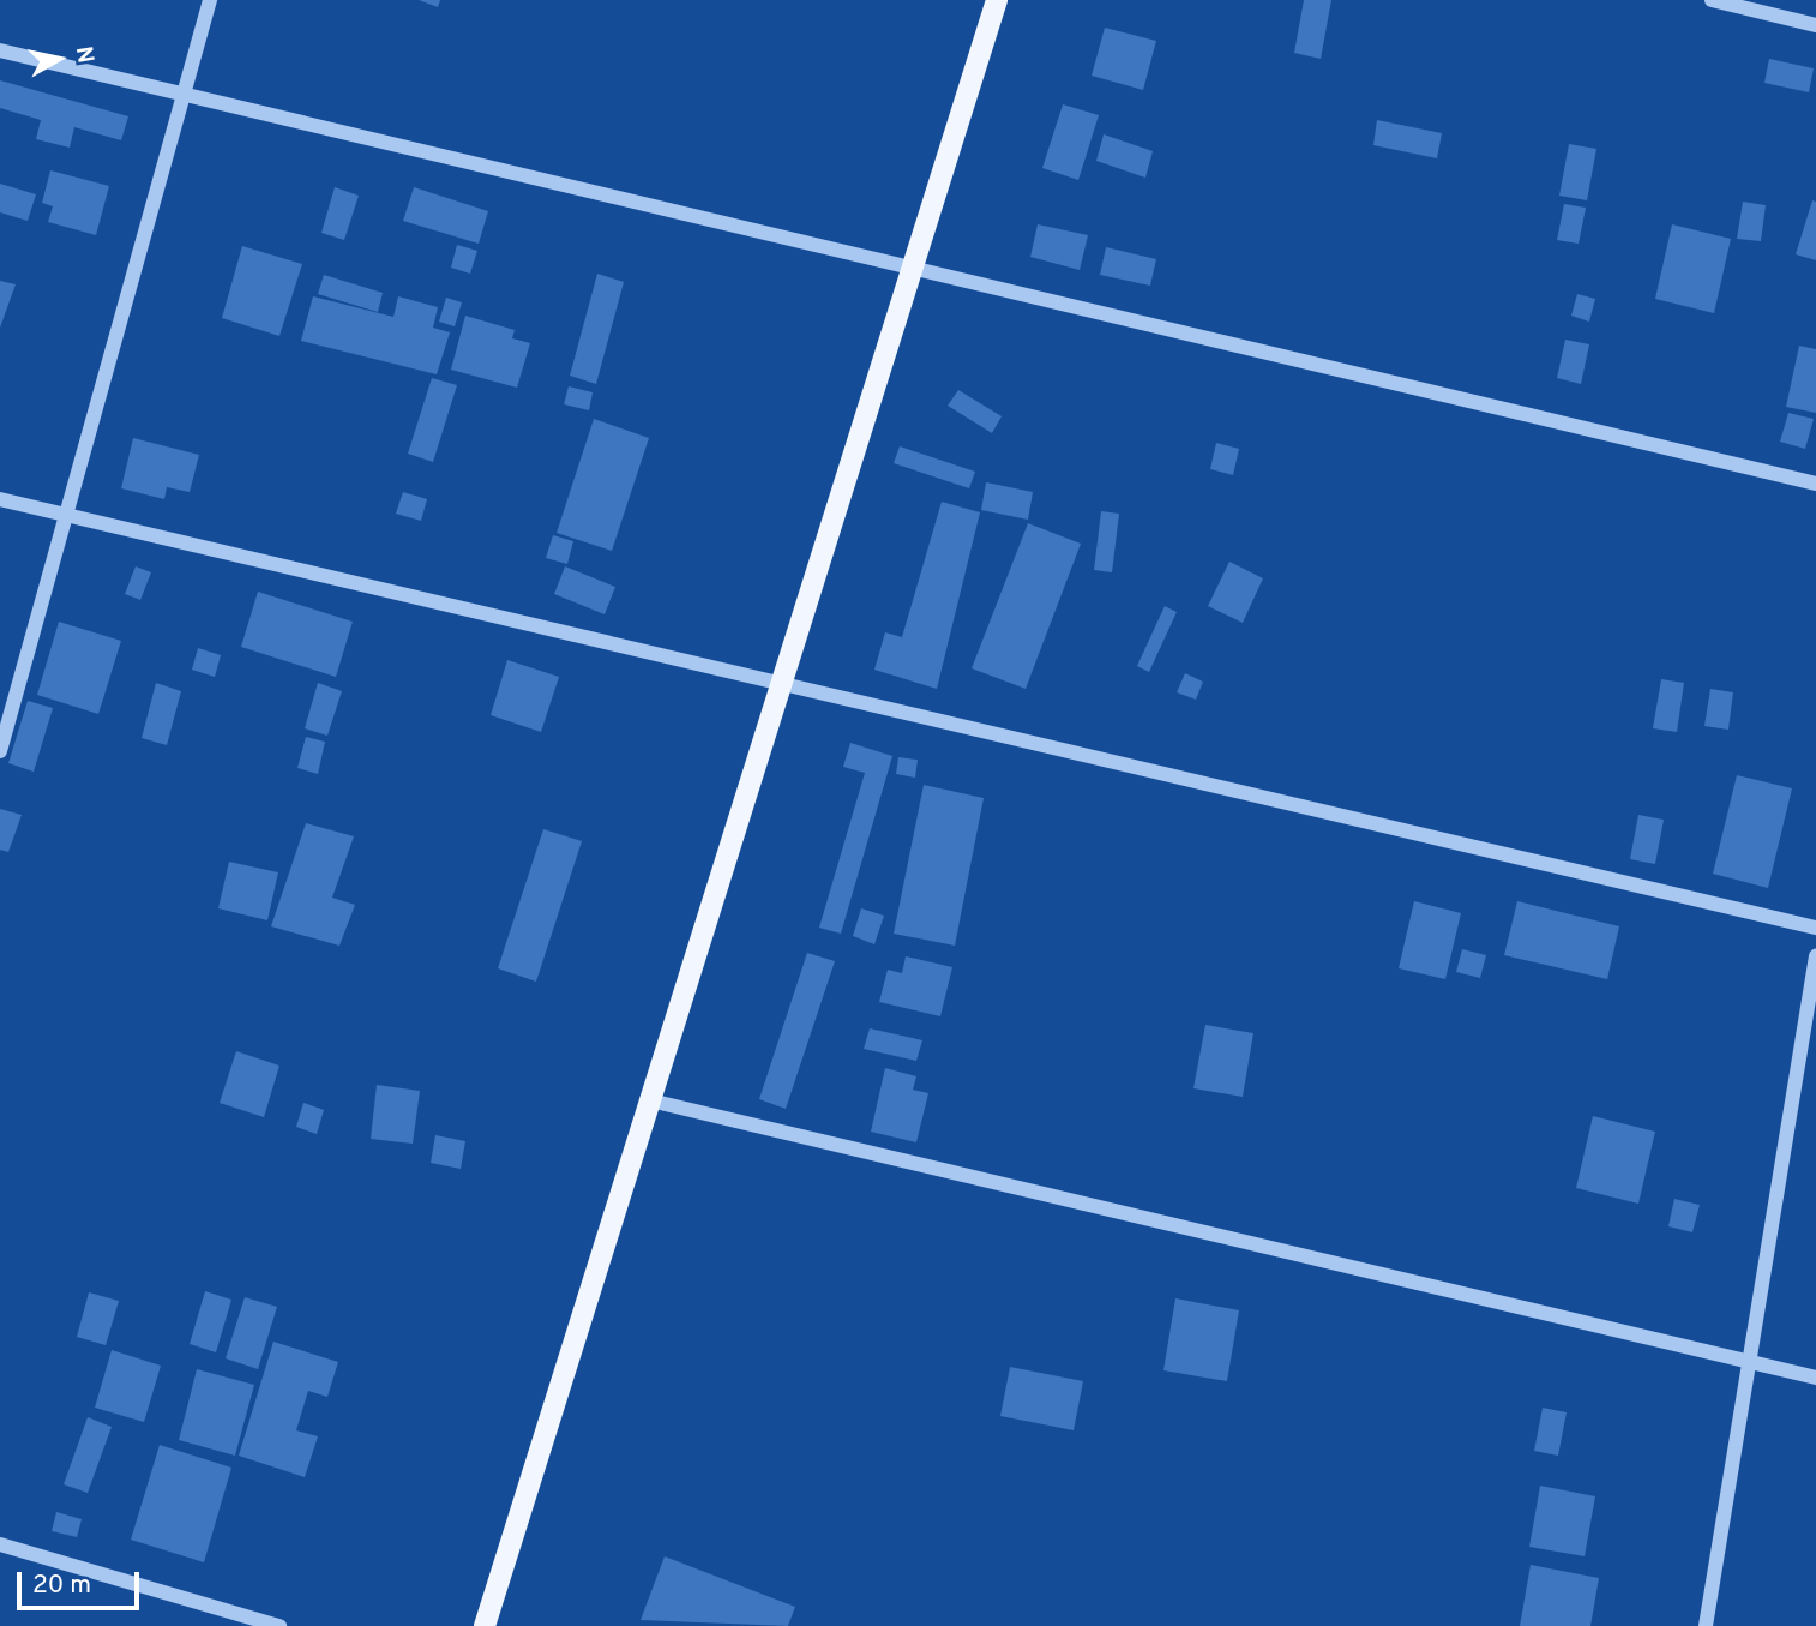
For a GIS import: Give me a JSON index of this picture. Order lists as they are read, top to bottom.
{
  "scale_bar": "20 m",
  "north": "right"
}
